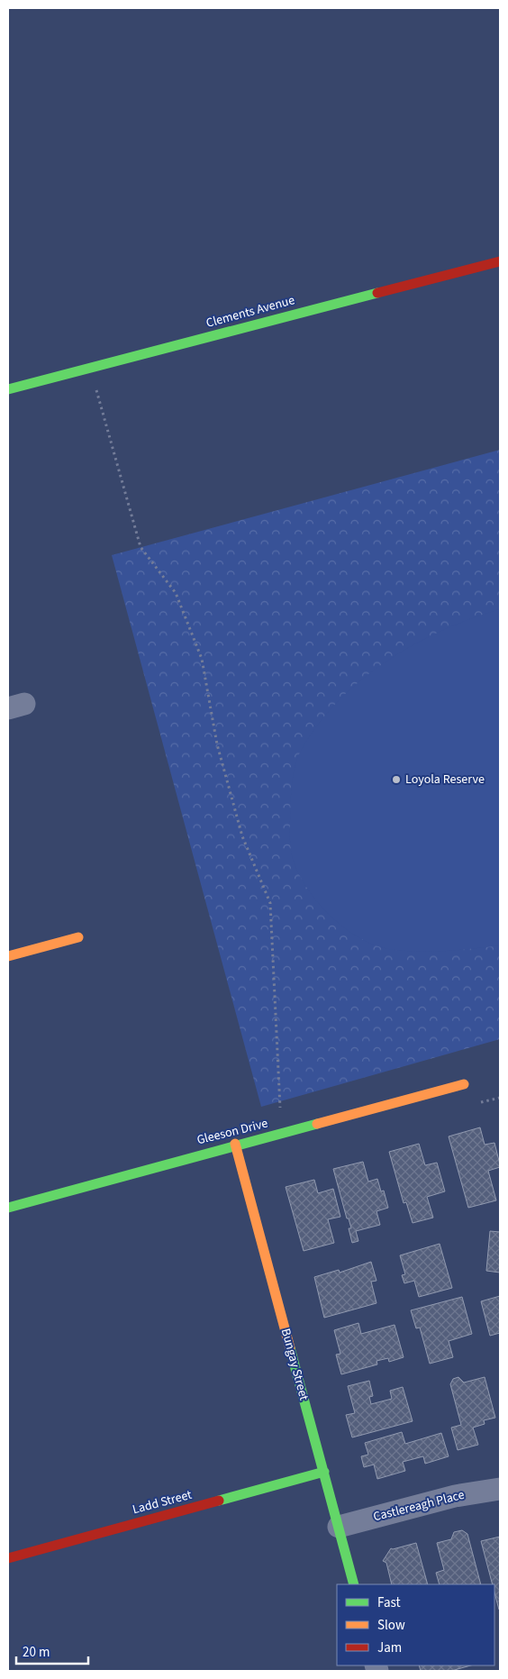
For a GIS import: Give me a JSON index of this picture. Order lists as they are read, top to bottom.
{
  "streets": {
    "street": [
      "Clements Avenue",
      "Gleeson Drive",
      "Bungay Street",
      "Ladd Street",
      "Castlereagh Place"
    ]
  },
  "crossings": [
    ["Gleeson Drive", "Bungay Street"],
    ["Bungay Street", "Ladd Street"],
    ["Bungay Street", "Castlereagh Place"]
  ],
  "places": ["Loyola Reserve"],
  "legend": ["Fast", "Slow", "Jam"],
  "scale_bar": "20 m"
}
